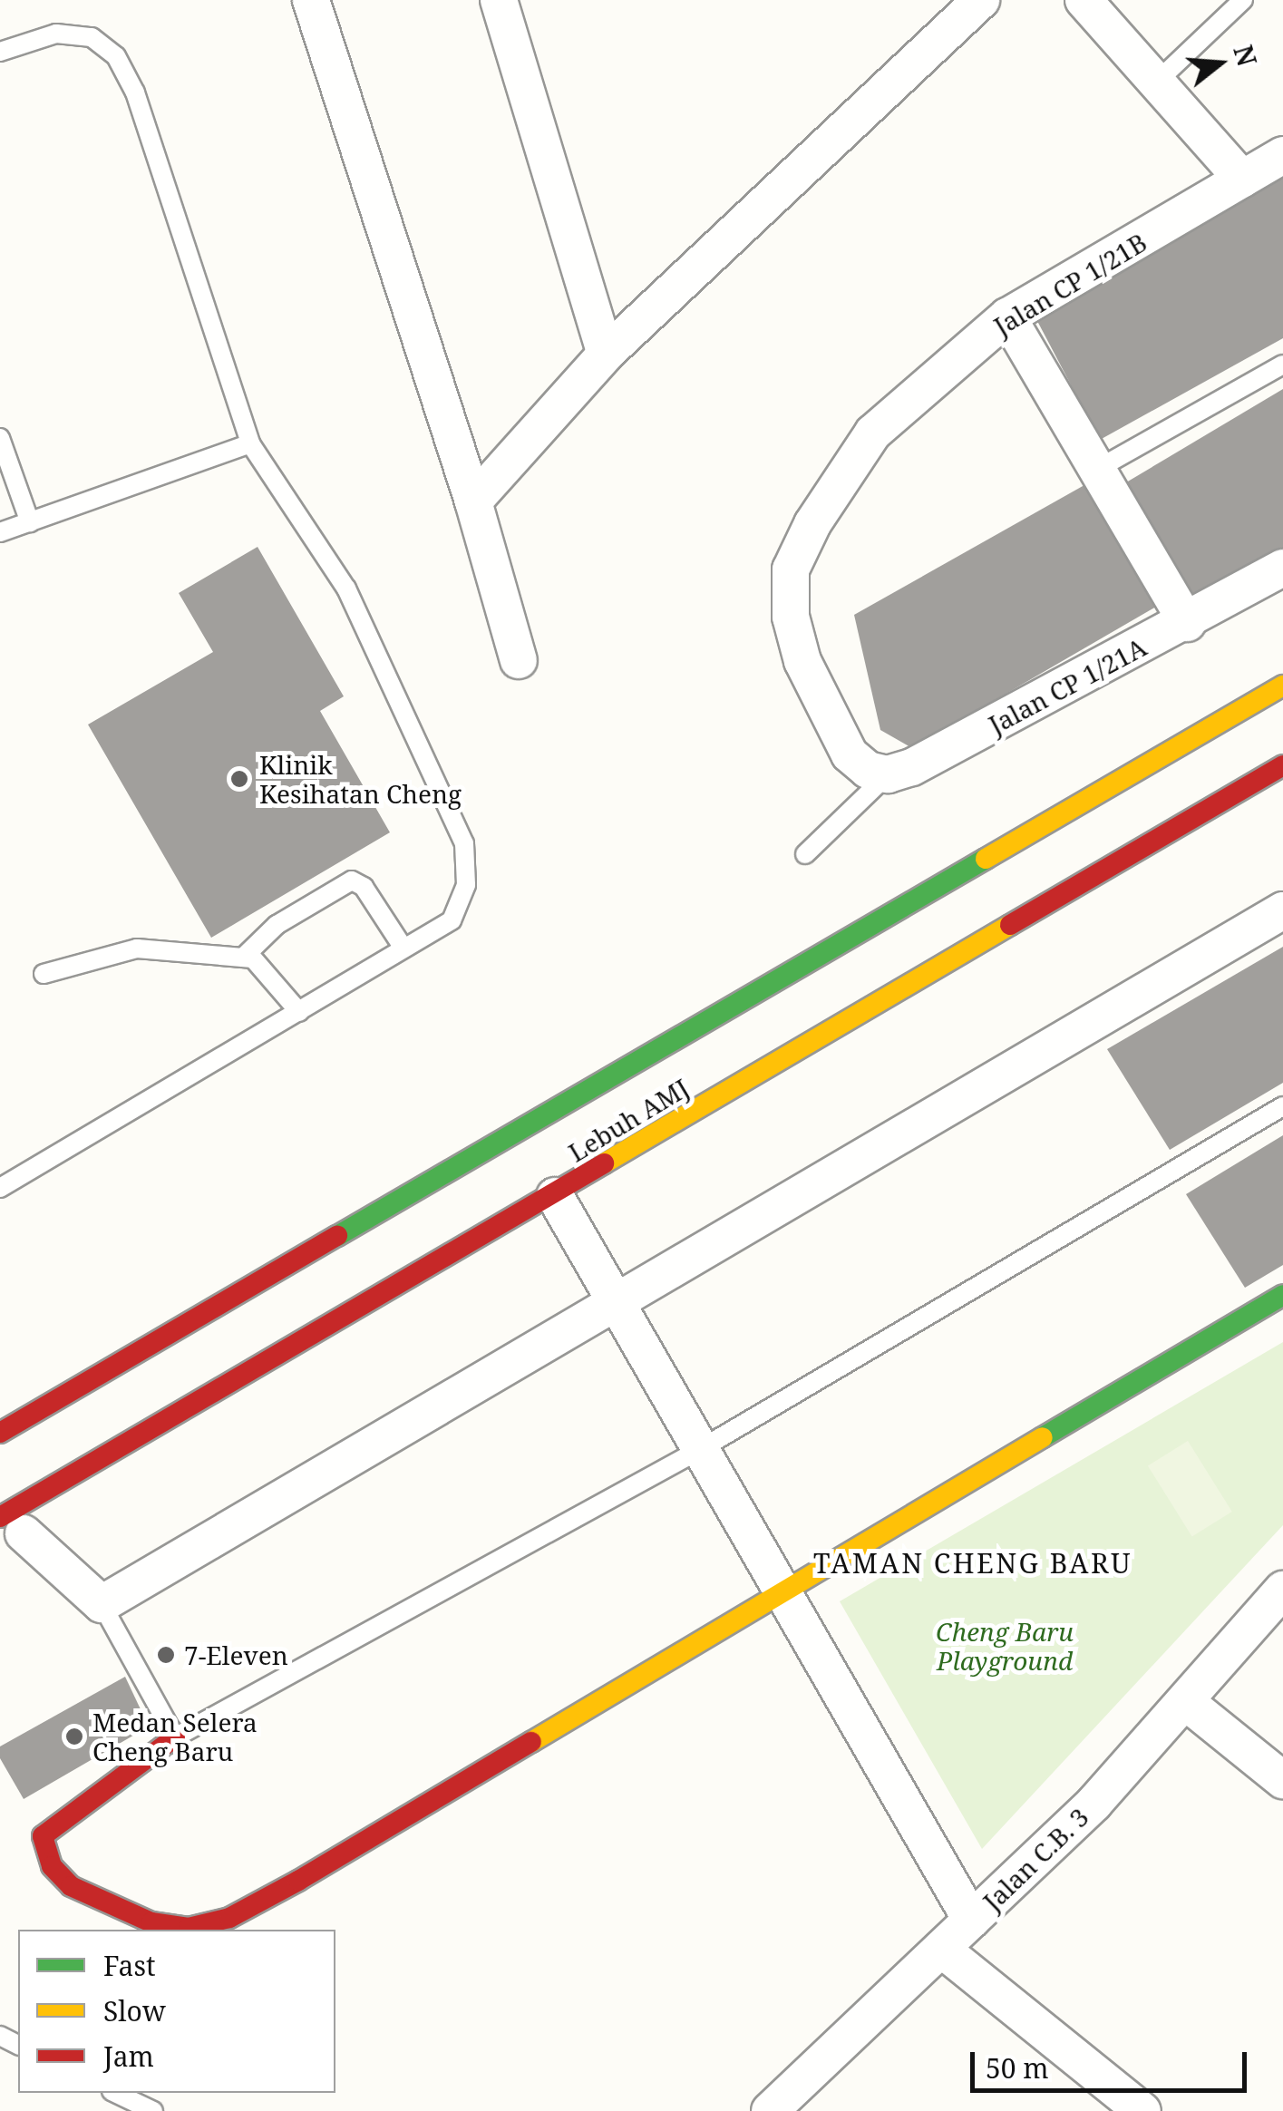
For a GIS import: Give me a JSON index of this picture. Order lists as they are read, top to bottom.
{
  "streets": {
    "main road": ["Lebuh AMJ"],
    "street": ["Jalan CP 1/21B", "Jalan CP 1/21A", "Jalan C.B. 3"]
  },
  "crossings": [
    ["Jalan CP 1/21B", "Jalan CP 1/21A"]
  ],
  "districts": ["TAMAN CHENG BARU"],
  "parks": ["Cheng Baru Playground"],
  "places": ["Klinik Kesihatan Cheng", "7-Eleven", "Medan Selera Cheng Baru"],
  "legend": ["Fast", "Slow", "Jam"],
  "scale_bar": "50 m",
  "north": "right"
}
